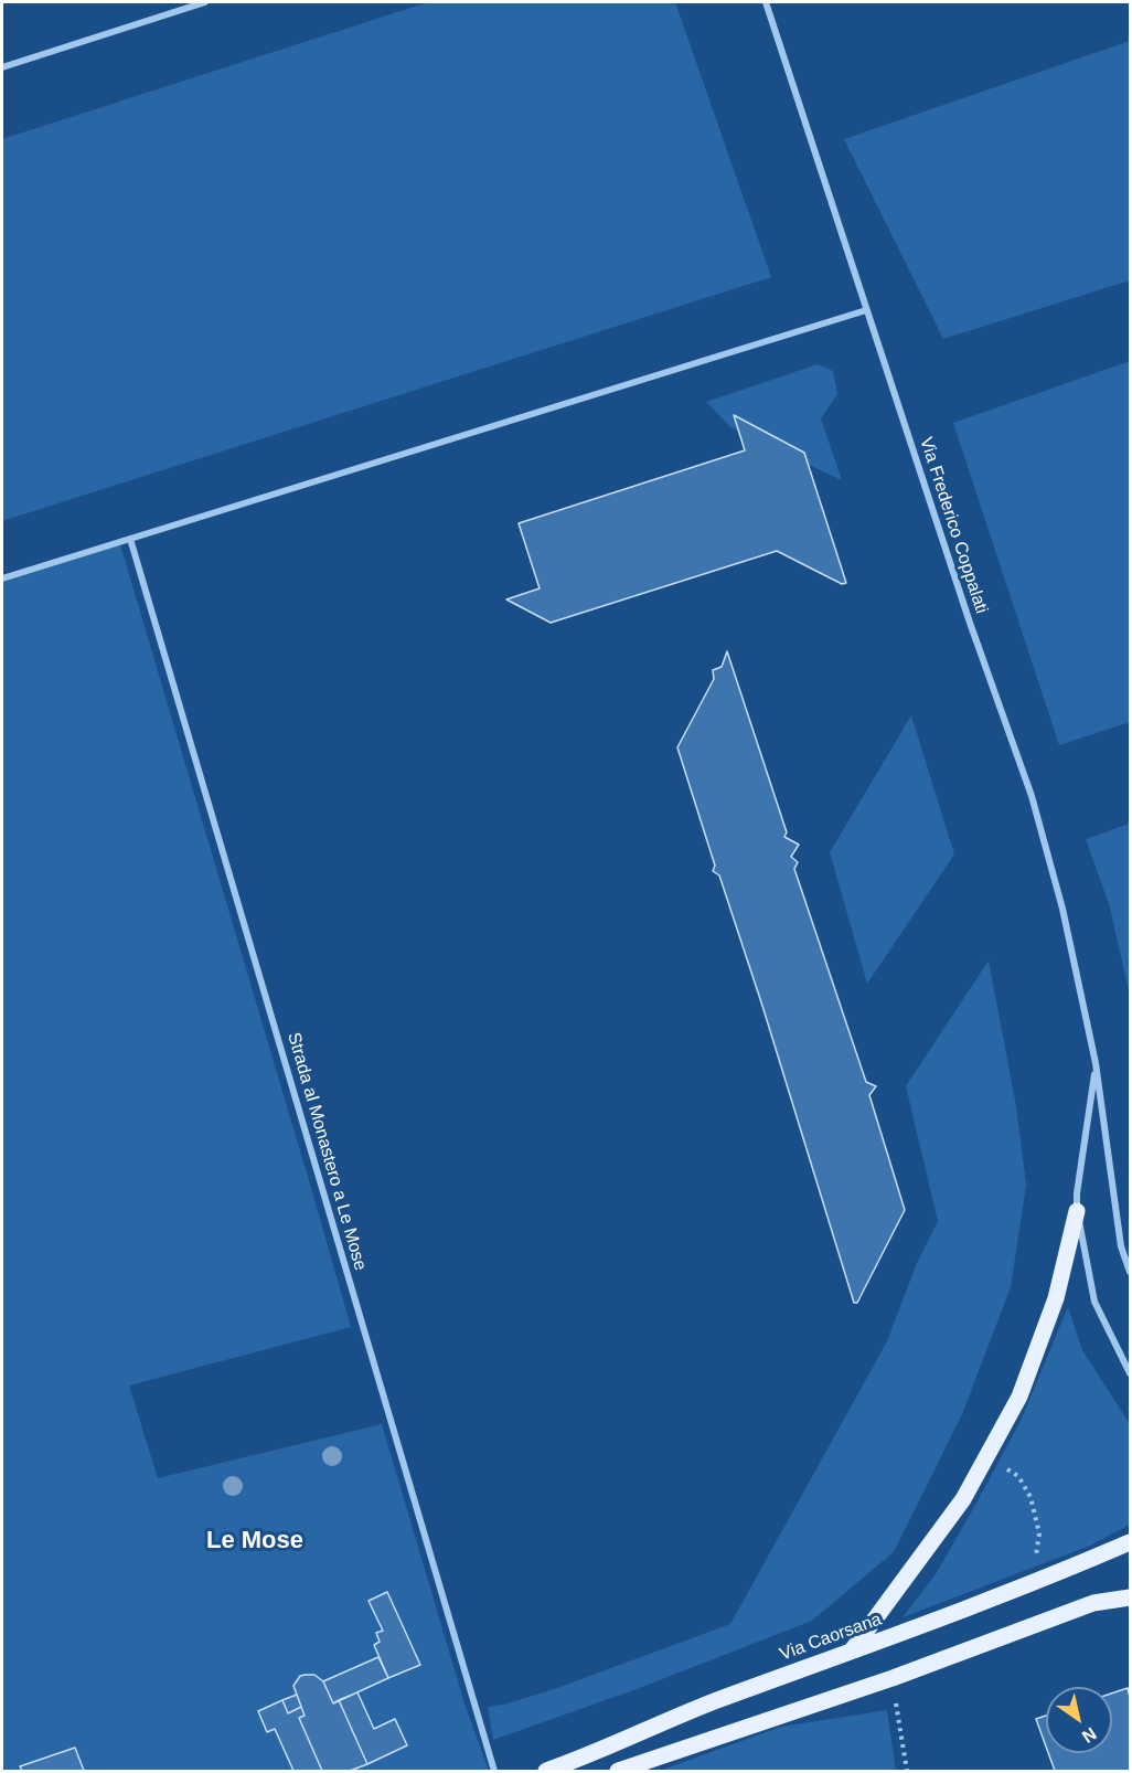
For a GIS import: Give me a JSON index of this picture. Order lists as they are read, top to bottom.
{
  "streets": {
    "main road": ["Via Caorsana"],
    "street": ["Via Frederico Coppalati", "Strada al Monastero a Le Mose"]
  },
  "districts": ["Le Mose"],
  "north": "bottom right"
}
